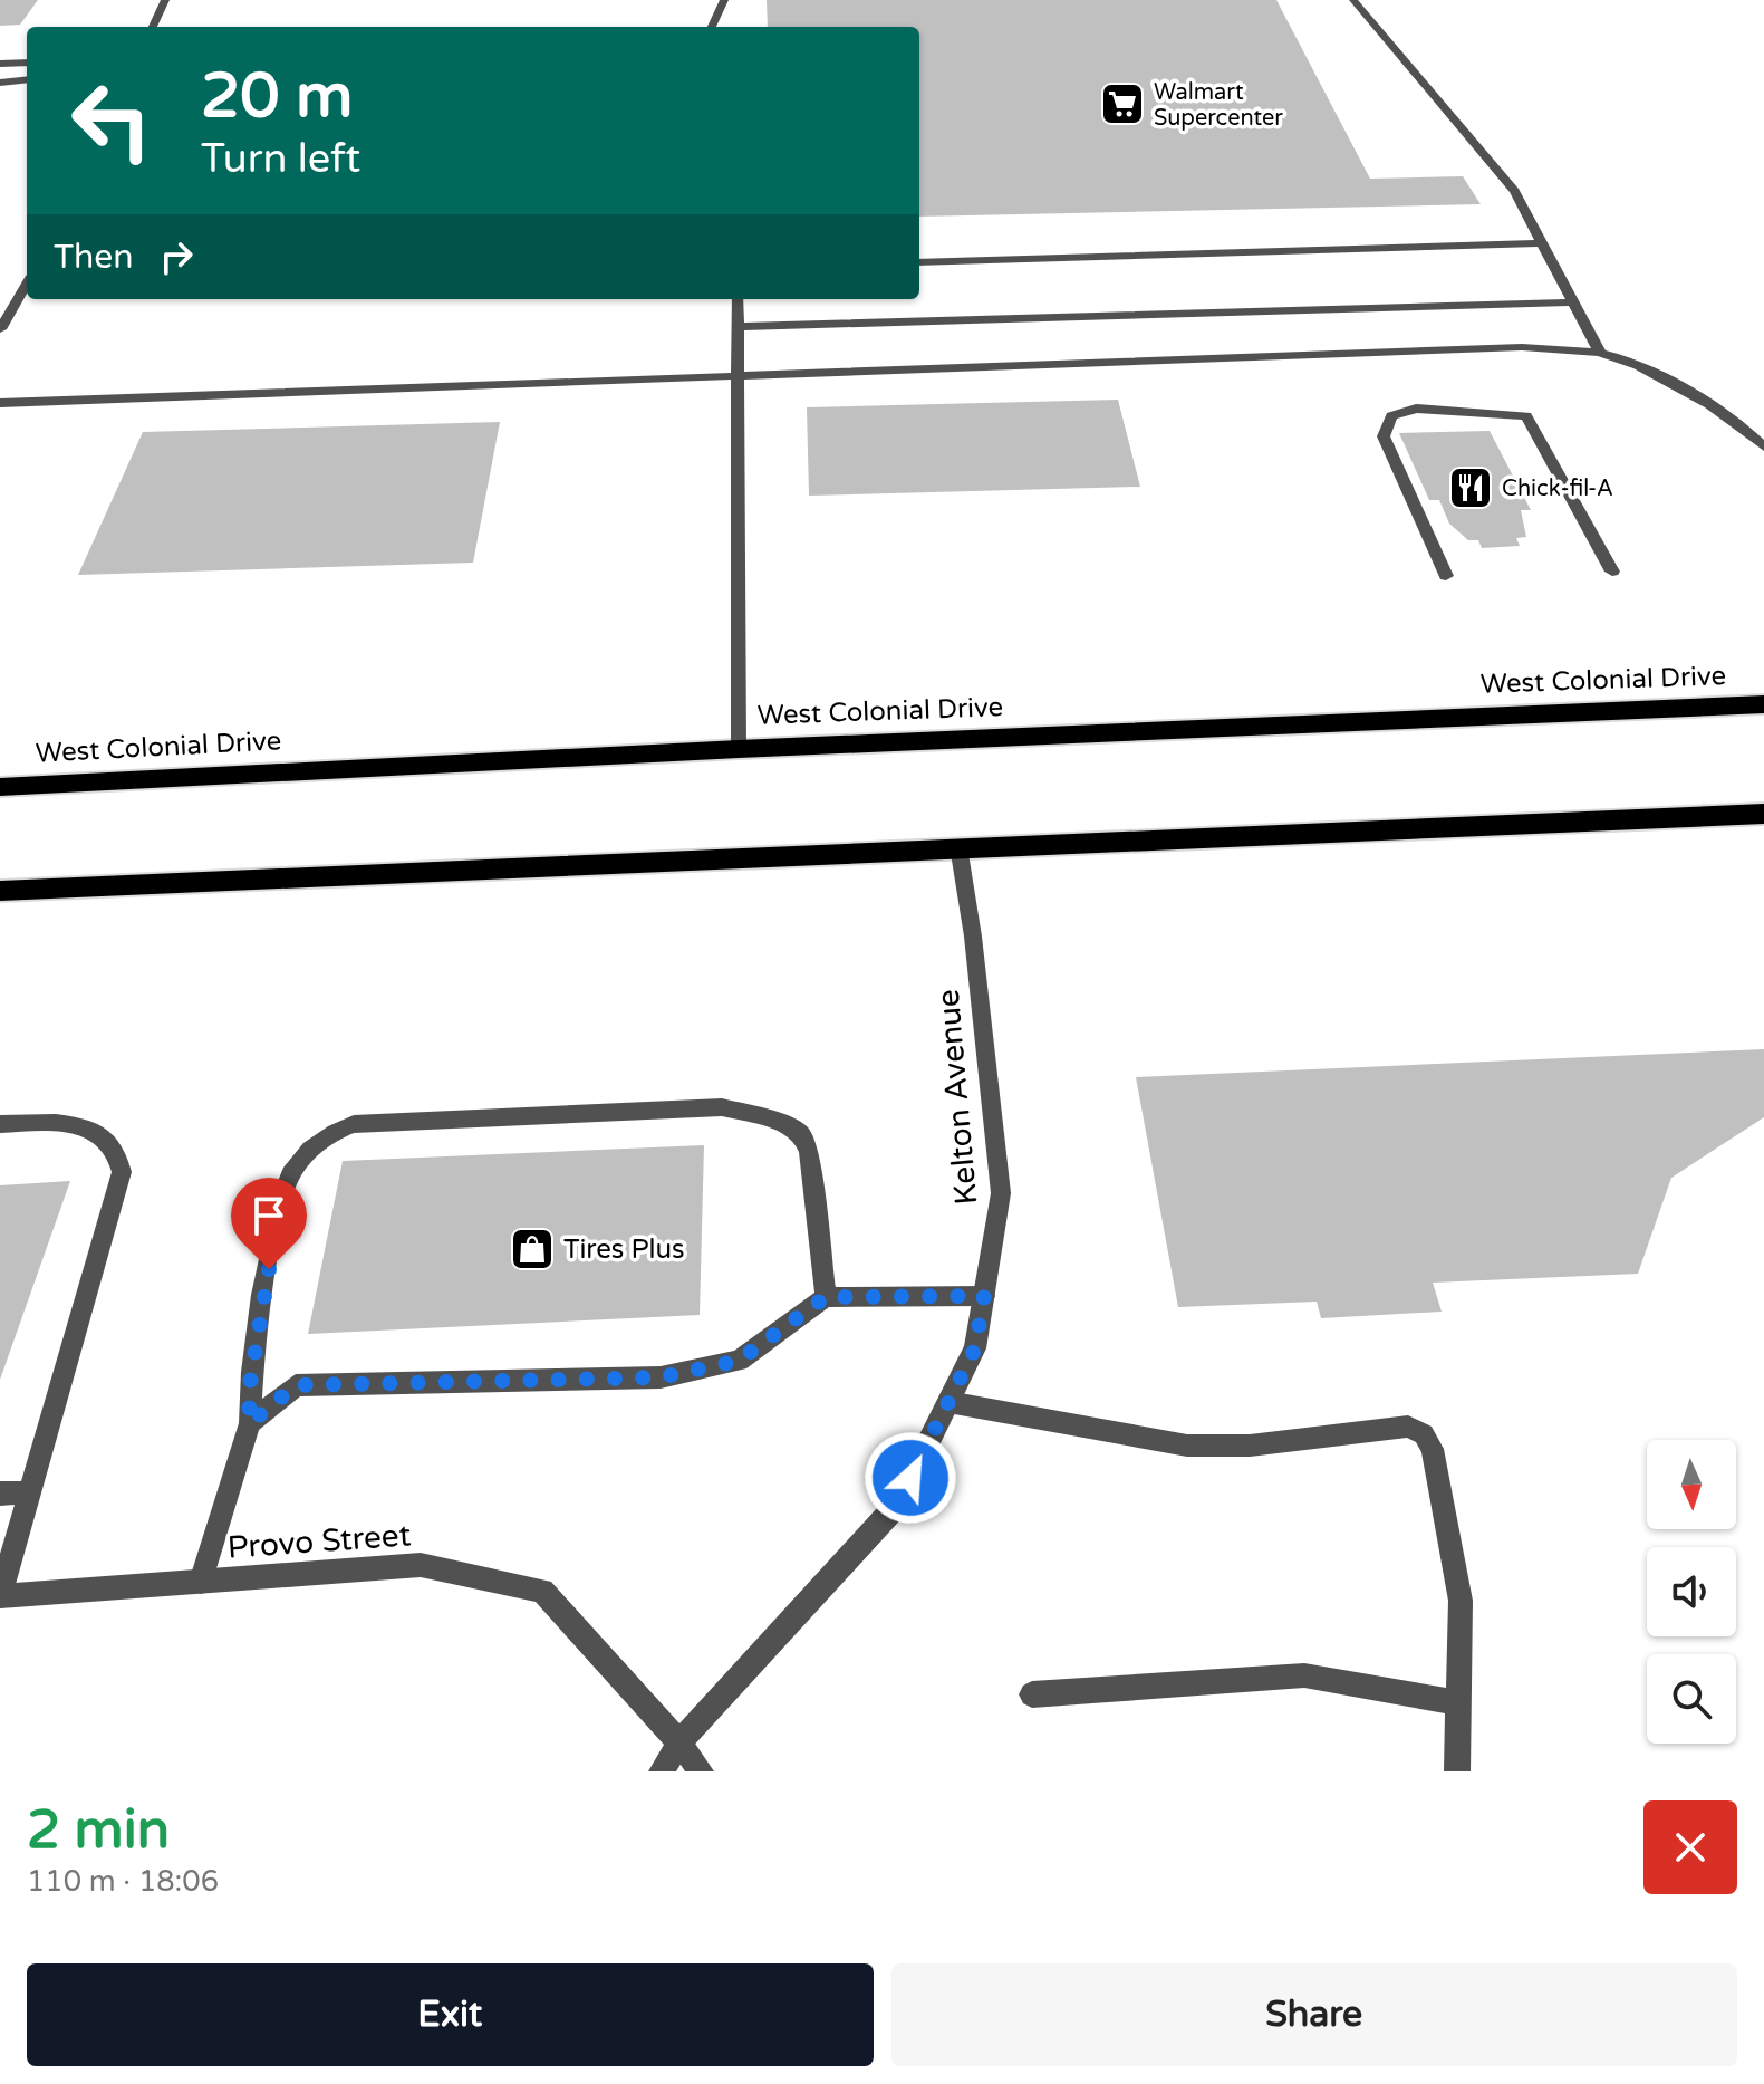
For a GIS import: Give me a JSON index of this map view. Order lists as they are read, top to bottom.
{
  "streets": {
    "highway": ["West Colonial Drive"],
    "street": ["Kelton Avenue", "Provo Street"]
  },
  "crossings": [
    ["Kelton Avenue", "Provo Street"]
  ],
  "places": {
    "supermarket": ["Walmart Supercenter"],
    "restaurant": ["Chick-fil-A"],
    "shop": ["Tires Plus"]
  },
  "north": "bottom",
  "page": {
    "turn": ["20 m", "Turn left"],
    "then": "Then",
    "heading": ["2 min", "110 m · 18:06"],
    "buttons": ["Exit", "Share"]
  }
}
